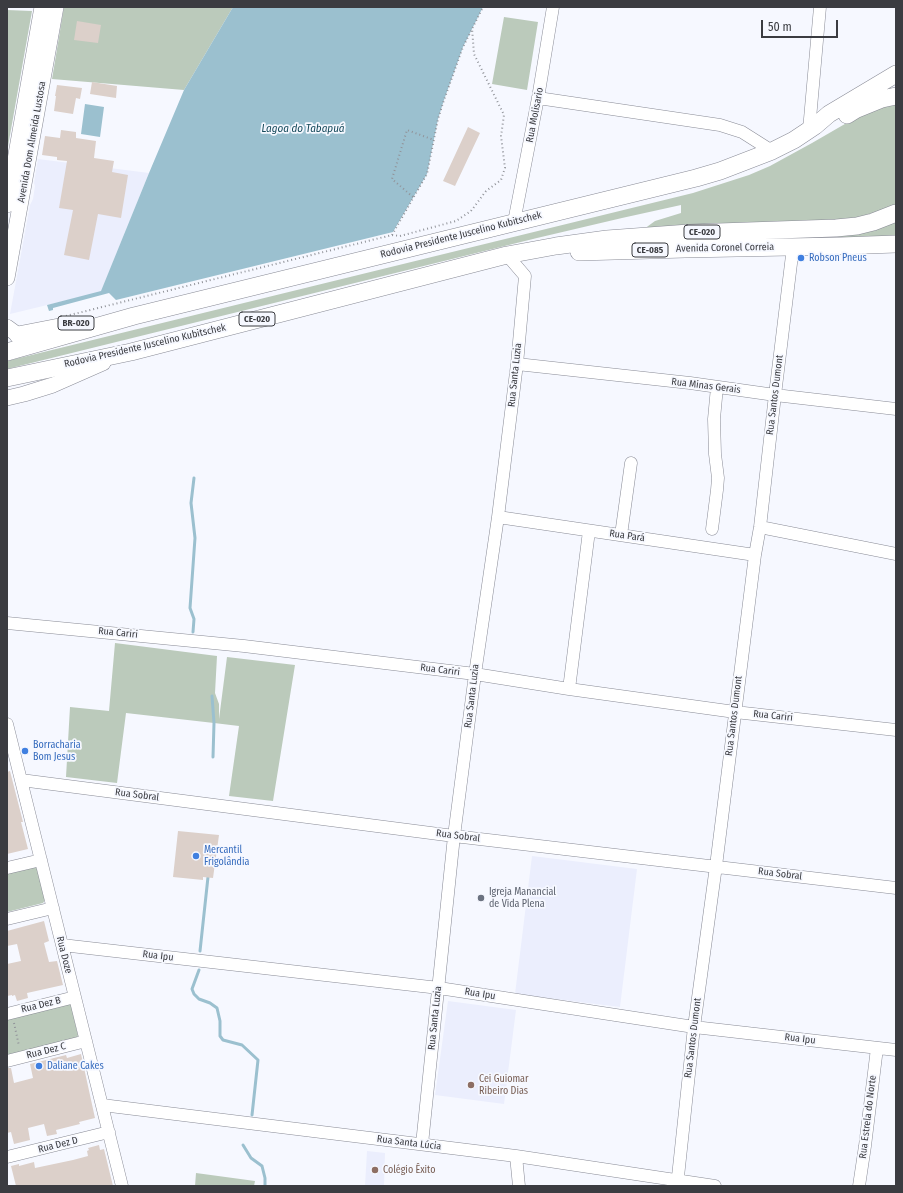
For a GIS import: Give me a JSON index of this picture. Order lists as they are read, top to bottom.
{
  "streets": {
    "highway": [
      "CE-020",
      "Rodovia Presidente Juscelino Kubitschek",
      "Avenida Coronel Correia",
      "CE-085",
      "BR-020"
    ],
    "main road": ["Avenida Dom Almeida Lustosa"],
    "street": [
      "Rua Molisario",
      "Rua Santa Luzia",
      "Rua Minas Gerais",
      "Rua Santos Dumont",
      "Rua Pará",
      "Rua Cariri",
      "Rua Sobral",
      "Rua Doze",
      "Rua Ipu",
      "Rua Dez B",
      "Rua Dez C",
      "Rua Estrela do Norte",
      "Rua Santa Lúcia",
      "Rua Dez D"
    ]
  },
  "crossings": [
    ["Rua Molisario", "Rodovia Presidente Juscelino Kubitschek"],
    ["Rodovia Presidente Juscelino Kubitschek", "Avenida Coronel Correia"],
    ["Rodovia Presidente Juscelino Kubitschek", "BR-020"],
    ["Rodovia Presidente Juscelino Kubitschek", "Rua Santa Luzia"],
    ["Avenida Coronel Correia", "Rua Santa Luzia"],
    ["Avenida Coronel Correia", "Rua Santos Dumont"],
    ["Rua Santa Luzia", "Rua Minas Gerais"],
    ["Rua Santa Luzia", "Rua Pará"],
    ["Rua Santa Luzia", "Rua Cariri"],
    ["Rua Santa Luzia", "Rua Sobral"],
    ["Rua Santa Luzia", "Rua Ipu"],
    ["Rua Santa Luzia", "Rua Santa Lúcia"],
    ["Rua Minas Gerais", "Rua Santos Dumont"],
    ["Rua Santos Dumont", "Rua Pará"],
    ["Rua Santos Dumont", "Rua Cariri"],
    ["Rua Santos Dumont", "Rua Sobral"],
    ["Rua Santos Dumont", "Rua Ipu"],
    ["Rua Santos Dumont", "Rua Santa Lúcia"],
    ["Rua Sobral", "Rua Doze"],
    ["Rua Doze", "Rua Ipu"],
    ["Rua Doze", "Rua Dez B"],
    ["Rua Doze", "Rua Dez C"],
    ["Rua Doze", "Rua Santa Lúcia"],
    ["Rua Doze", "Rua Dez D"],
    ["Rua Ipu", "Rua Estrela do Norte"]
  ],
  "water": ["Lagoa do Tabapuá"],
  "places": [
    "Robson Pneus",
    "Borracharia Bom Jesus",
    "Mercantil Frigolândia",
    "Igreja Manancial de Vida Plena",
    "Daliane Cakes",
    "Cei Guiomar Ribeiro Dias",
    "Colégio Êxito"
  ],
  "scale_bar": "50 m"
}
